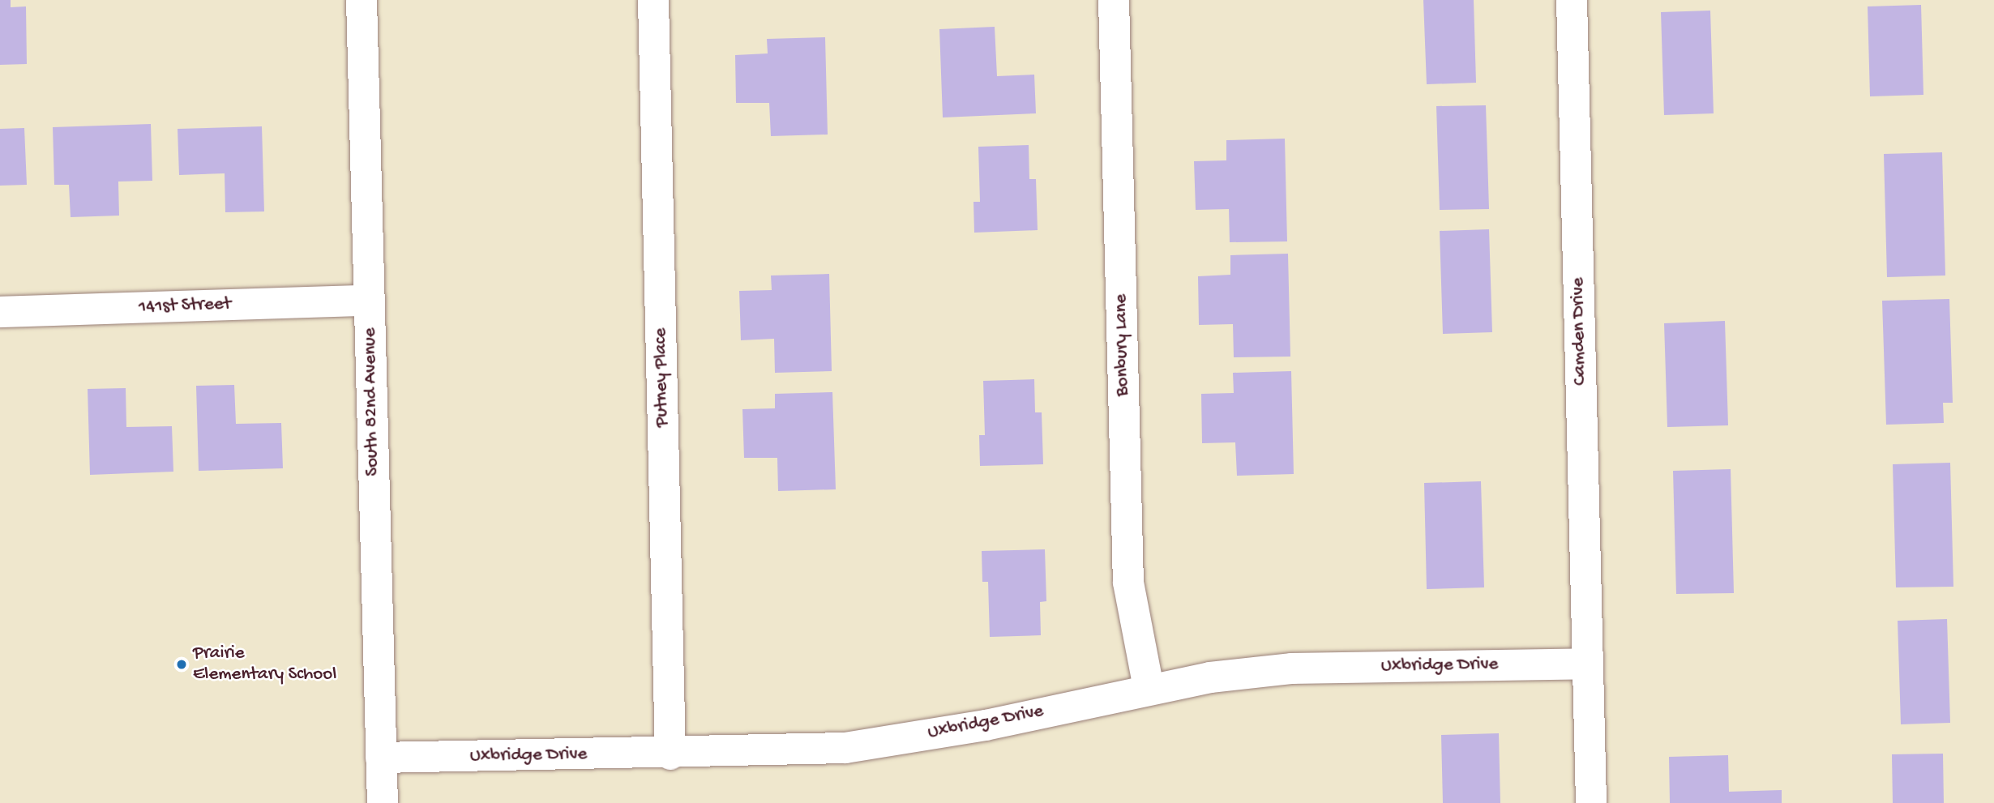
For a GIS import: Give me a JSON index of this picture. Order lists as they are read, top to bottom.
{
  "streets": {
    "street": [
      "141st Street",
      "Camden Drive",
      "Bonbury Lane",
      "Putney Place",
      "South 82nd Avenue",
      "Uxbridge Drive"
    ]
  },
  "crossings": [
    ["141st Street", "South 82nd Avenue"],
    ["Camden Drive", "Uxbridge Drive"],
    ["Bonbury Lane", "Uxbridge Drive"],
    ["Putney Place", "Uxbridge Drive"],
    ["South 82nd Avenue", "Uxbridge Drive"]
  ],
  "places": ["Prairie Elementary School"]
}
